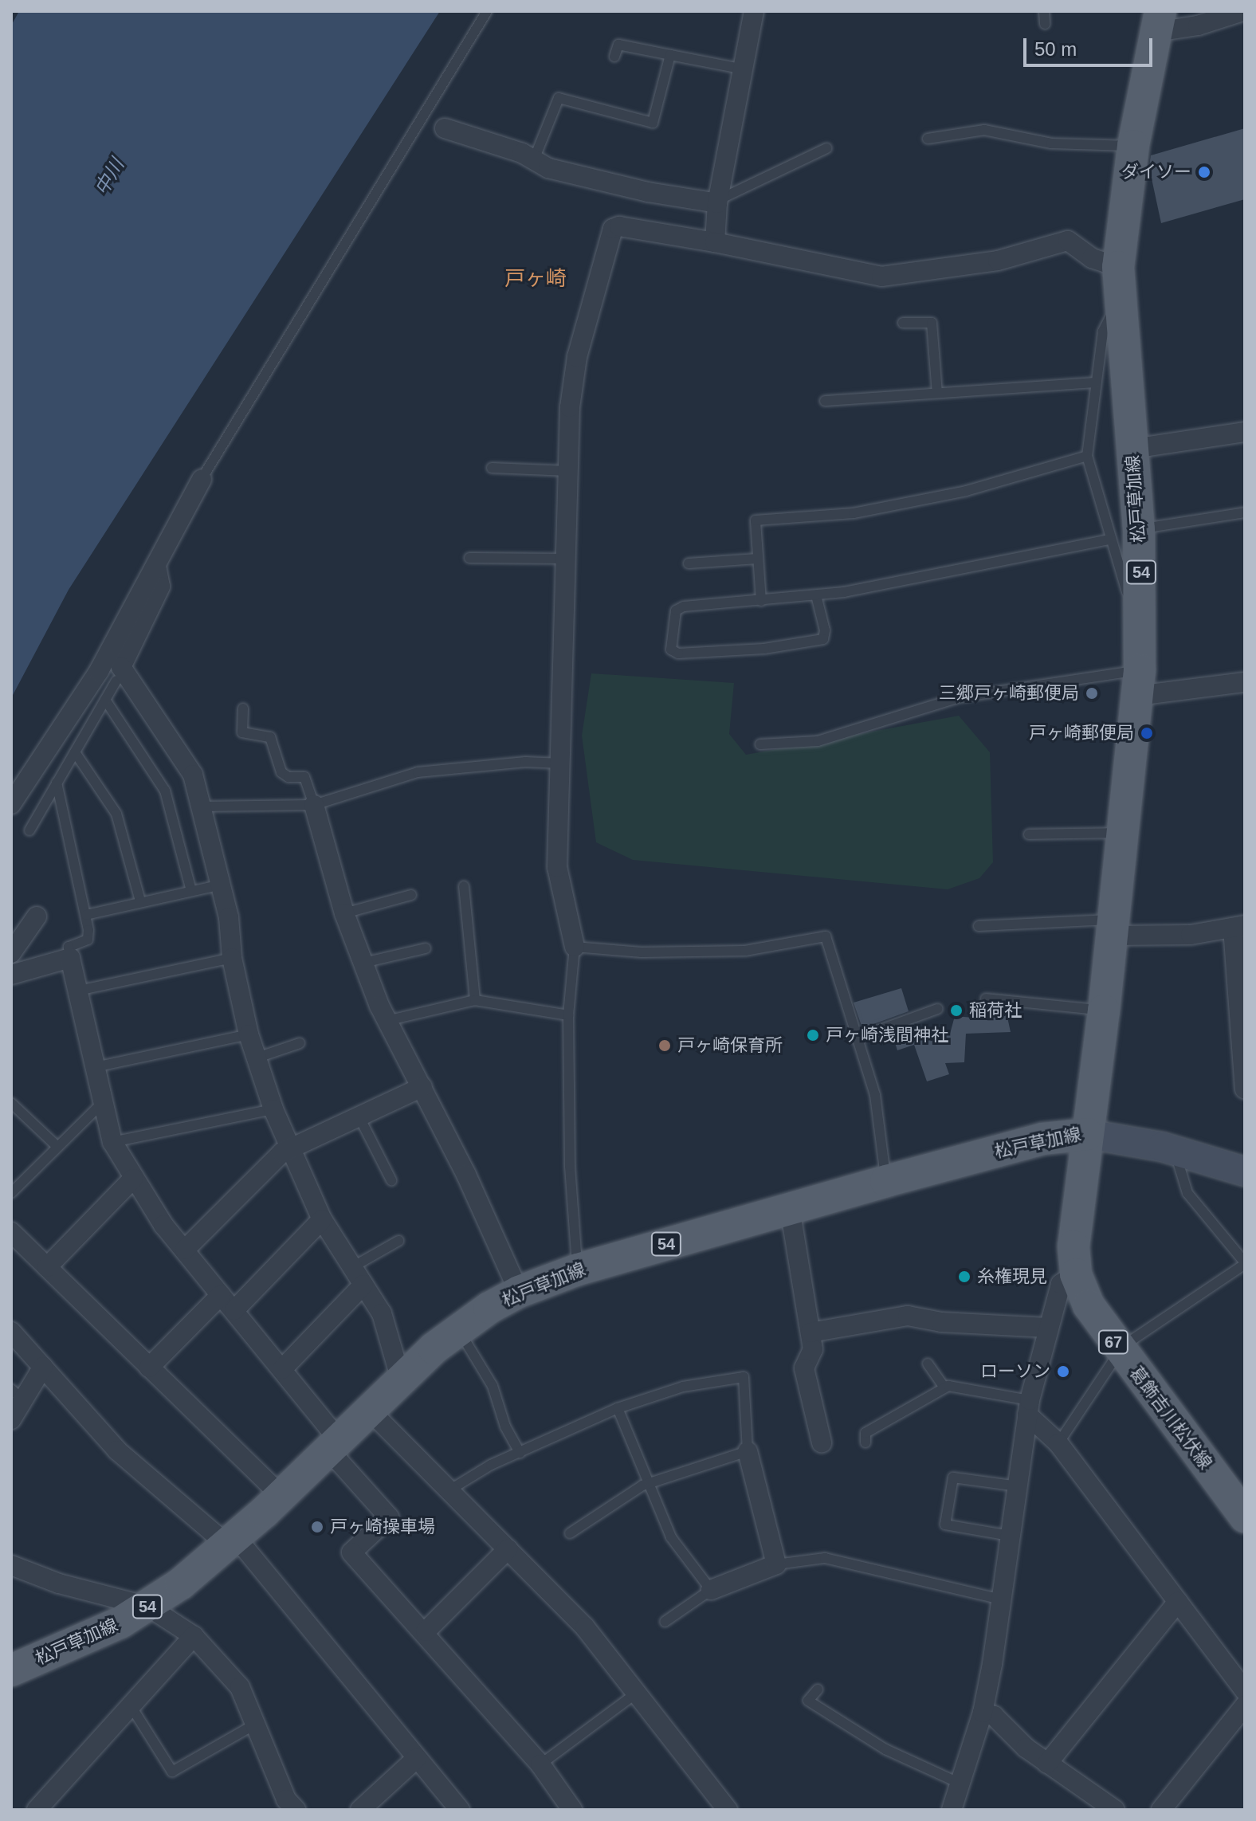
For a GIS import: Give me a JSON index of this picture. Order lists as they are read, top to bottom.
{
  "streets": {
    "main road": [
      "松戸草加線",
      "54",
      "67",
      "葛飾吉川松伏線"
    ]
  },
  "crossings": [
    ["松戸草加線", "葛飾吉川松伏線"]
  ],
  "districts": ["戸ヶ崎"],
  "water": ["中川"],
  "places": [
    "ダイソー",
    "三郷戸ヶ崎郵便局",
    "戸ヶ崎郵便局",
    "稲荷社",
    "戸ヶ崎浅間神社",
    "戸ヶ崎保育所",
    "糸権現見",
    "ローソン",
    "戸ヶ崎操車場"
  ],
  "scale_bar": "50 m"
}
